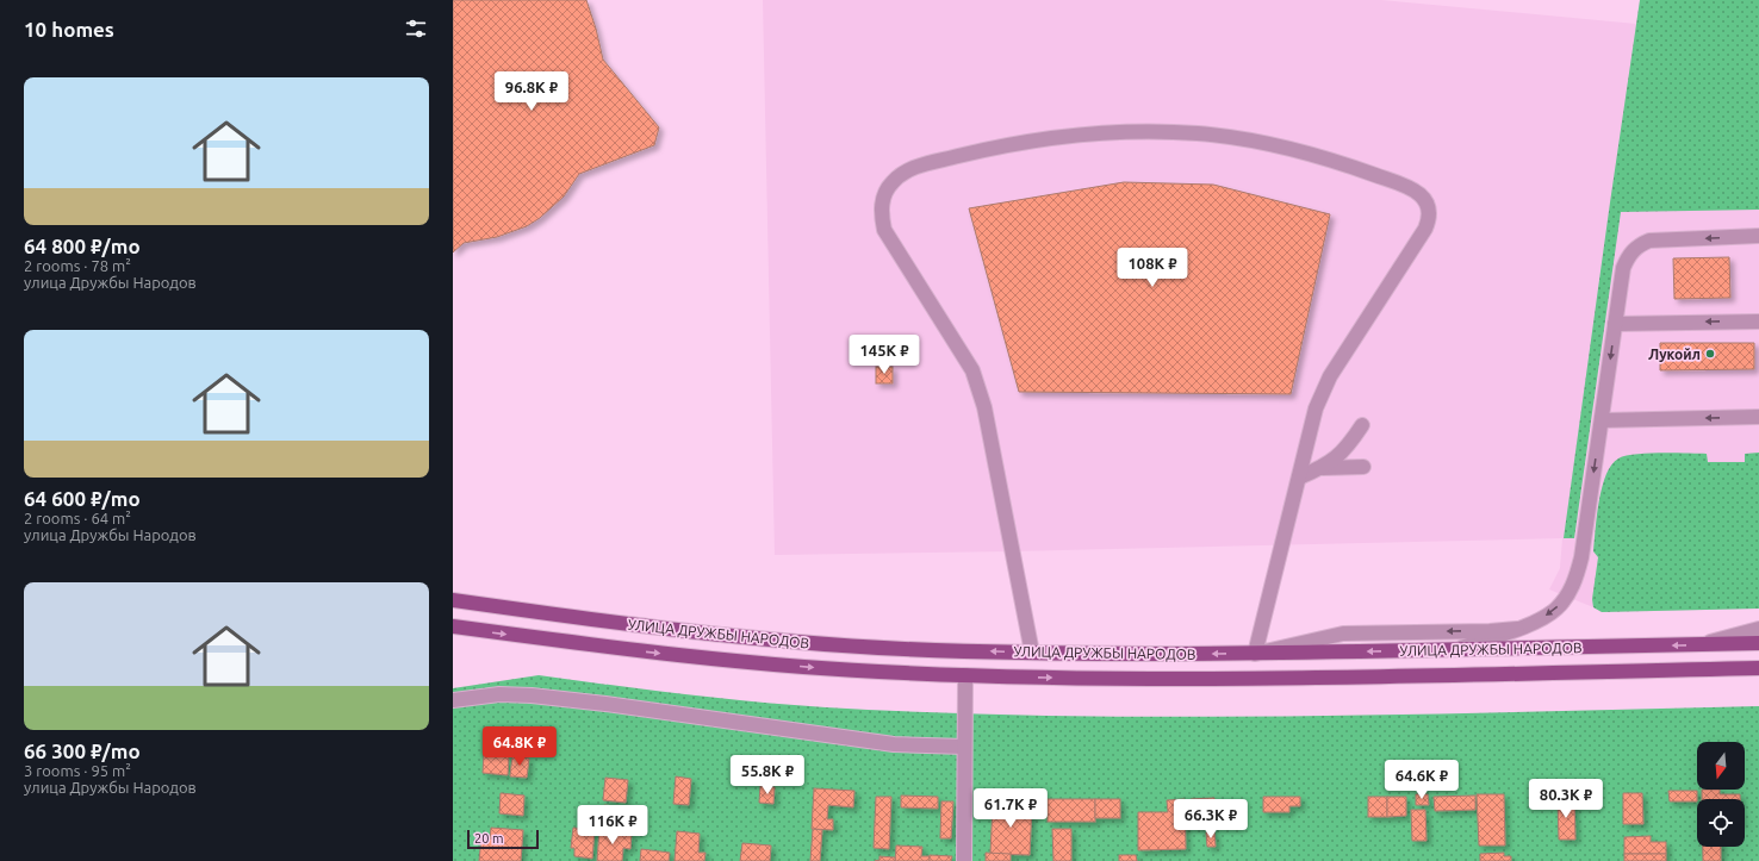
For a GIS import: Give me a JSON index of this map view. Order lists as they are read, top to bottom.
{
  "streets": {
    "main road": ["УЛИЦА ДРУЖБЫ НАРОДОВ"]
  },
  "places": ["Лукойл"],
  "scale_bar": "20 m",
  "north": "bottom",
  "page": {
    "heading": "10 homes",
    "list": [
      {
        "name": "64 800 ₽/mo",
        "note": "2 rooms · 78 m² · улица Дружбы Народов"
      },
      {
        "name": "64 600 ₽/mo",
        "note": "2 rooms · 64 m² · улица Дружбы Народов"
      },
      {
        "name": "66 300 ₽/mo",
        "note": "3 rooms · 95 m² · улица Дружбы Народов"
      }
    ],
    "price": [
      "96.8K ₽",
      "108K ₽",
      "145K ₽",
      "64.8K ₽",
      "55.8K ₽",
      "64.6K ₽",
      "80.3K ₽",
      "61.7K ₽",
      "66.3K ₽",
      "116K ₽"
    ],
    "scale": "20 m"
  }
}
